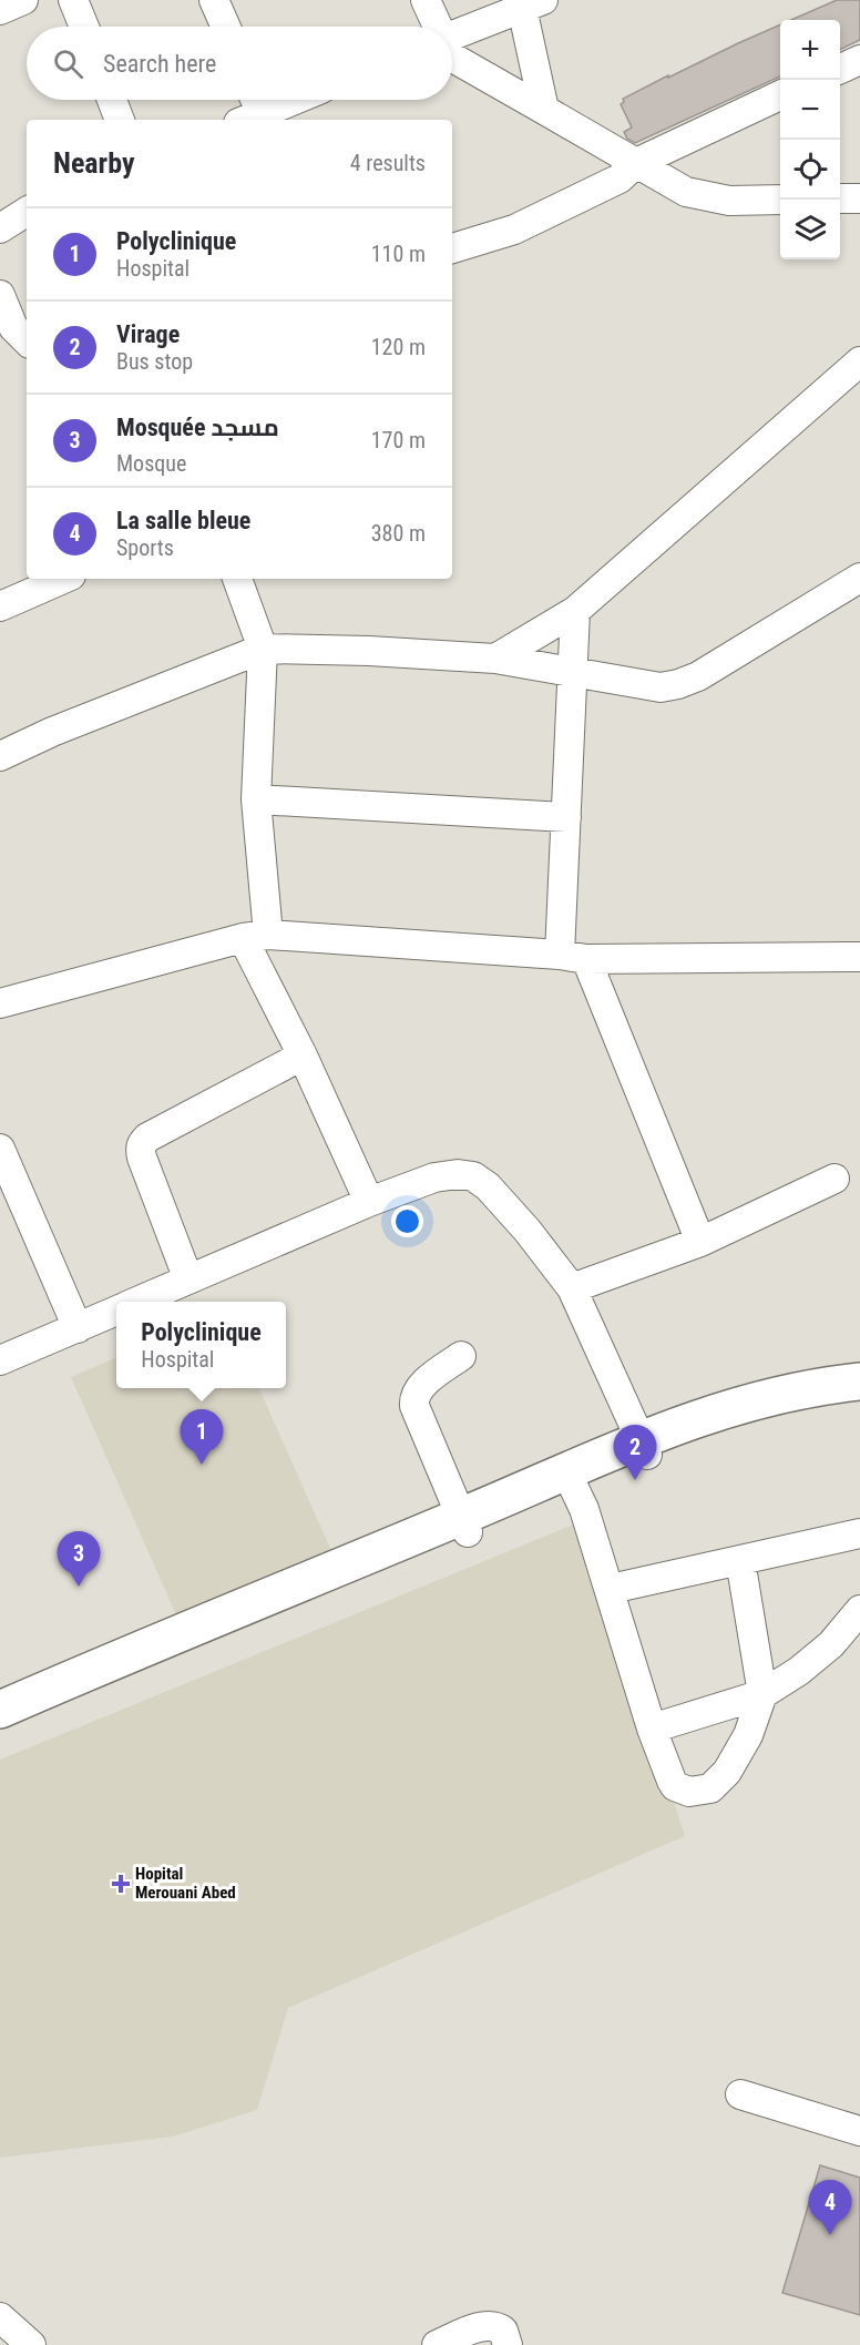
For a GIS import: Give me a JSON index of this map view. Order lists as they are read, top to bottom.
{
  "places": {
    "health": ["Hopital Merouani Abed"]
  },
  "page": {
    "map_buttons": ["+", "−"],
    "search": "Search here",
    "heading": ["Nearby", "4 results"],
    "list": [
      {
        "mark": "1",
        "name": "Polyclinique",
        "note": "Hospital",
        "value": "110 m"
      },
      {
        "mark": "2",
        "name": "Virage",
        "note": "Bus stop",
        "value": "120 m"
      },
      {
        "mark": "3",
        "name": "Mosquée مسجد",
        "note": "Mosque",
        "value": "170 m"
      },
      {
        "mark": "4",
        "name": "La salle bleue",
        "note": "Sports",
        "value": "380 m"
      }
    ],
    "popup": ["Polyclinique", "Hospital"],
    "pins": [
      "1",
      "2",
      "3",
      "4"
    ]
  }
}
